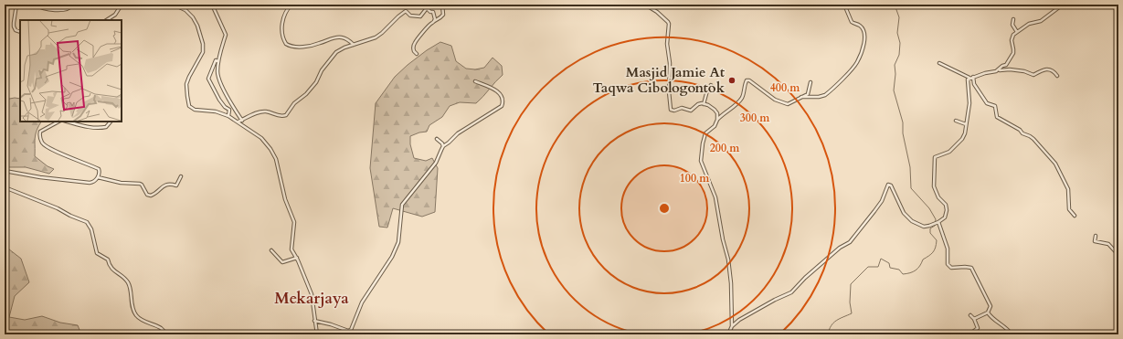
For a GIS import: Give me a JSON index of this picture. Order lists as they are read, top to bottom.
{
  "districts": ["Mekarjaya"],
  "places": ["Masjid Jamie At Taqwa Cibologontok"],
  "rings": [
    "400 m",
    "300 m",
    "200 m",
    "100 m"
  ]
}
